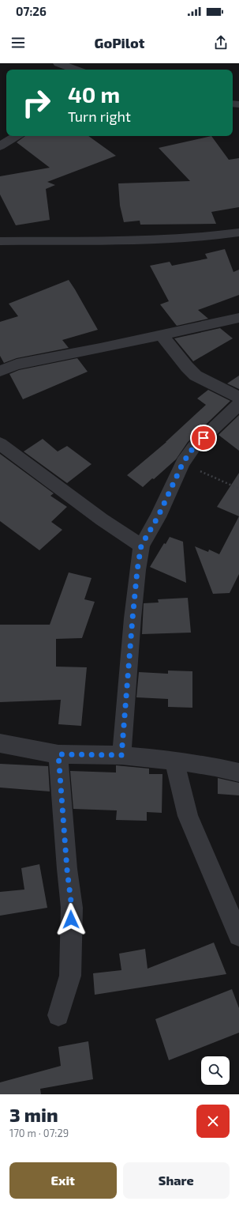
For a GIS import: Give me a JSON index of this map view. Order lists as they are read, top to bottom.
{
  "page": {
    "status": "07:26",
    "header": "GoPilot",
    "turn": ["40 m", "Turn right"],
    "heading": ["3 min", "170 m · 07:29"],
    "buttons": ["Exit", "Share"]
  }
}
